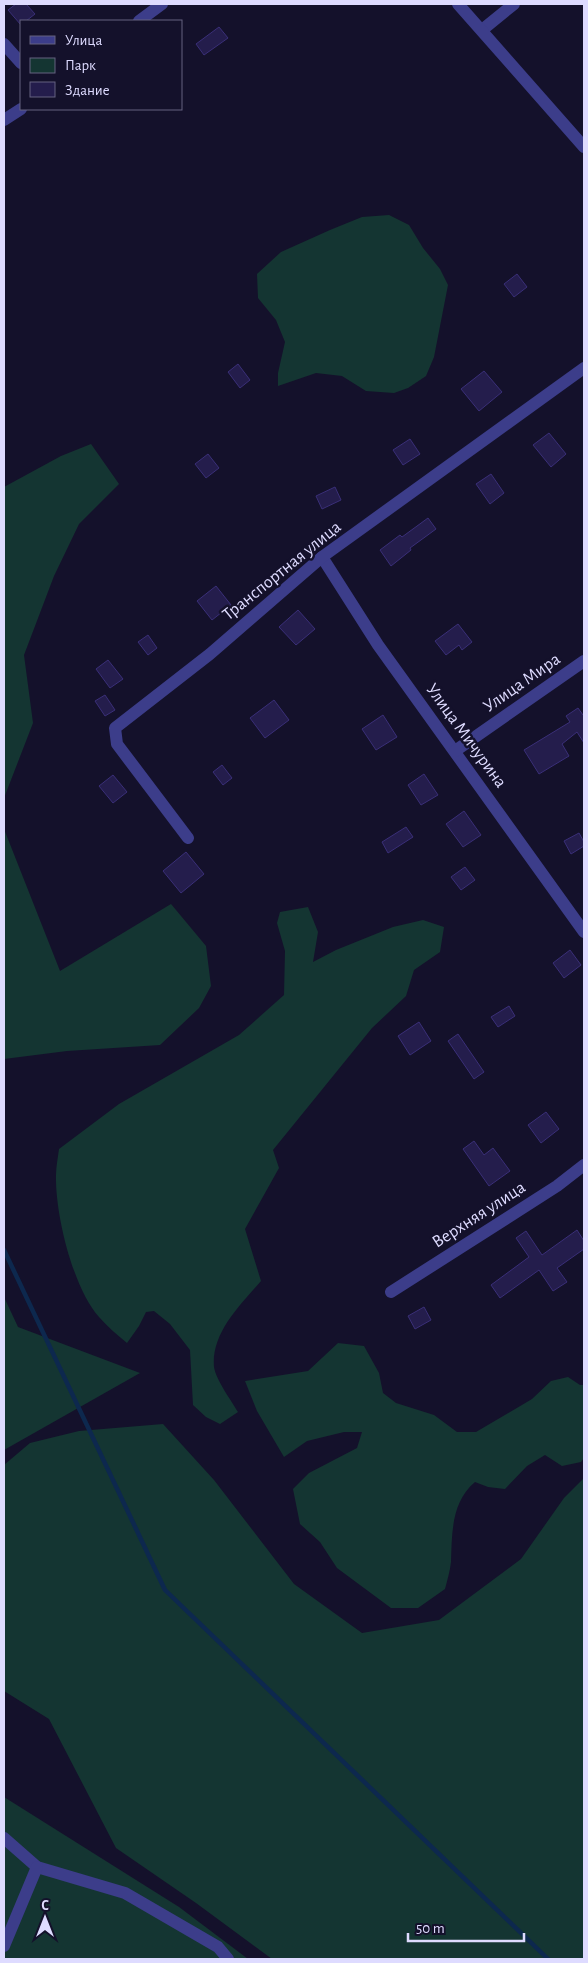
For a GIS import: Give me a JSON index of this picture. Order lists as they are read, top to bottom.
{
  "streets": {
    "street": [
      "Транспортная улица",
      "Улица Мира",
      "Улица Мичурина",
      "Верхняя улица"
    ]
  },
  "crossings": [
    ["Транспортная улица", "Улица Мичурина"],
    ["Улица Мира", "Улица Мичурина"]
  ],
  "legend": ["Улица", "Парк", "Здание"],
  "scale_bar": "50 m",
  "north": "top"
}
